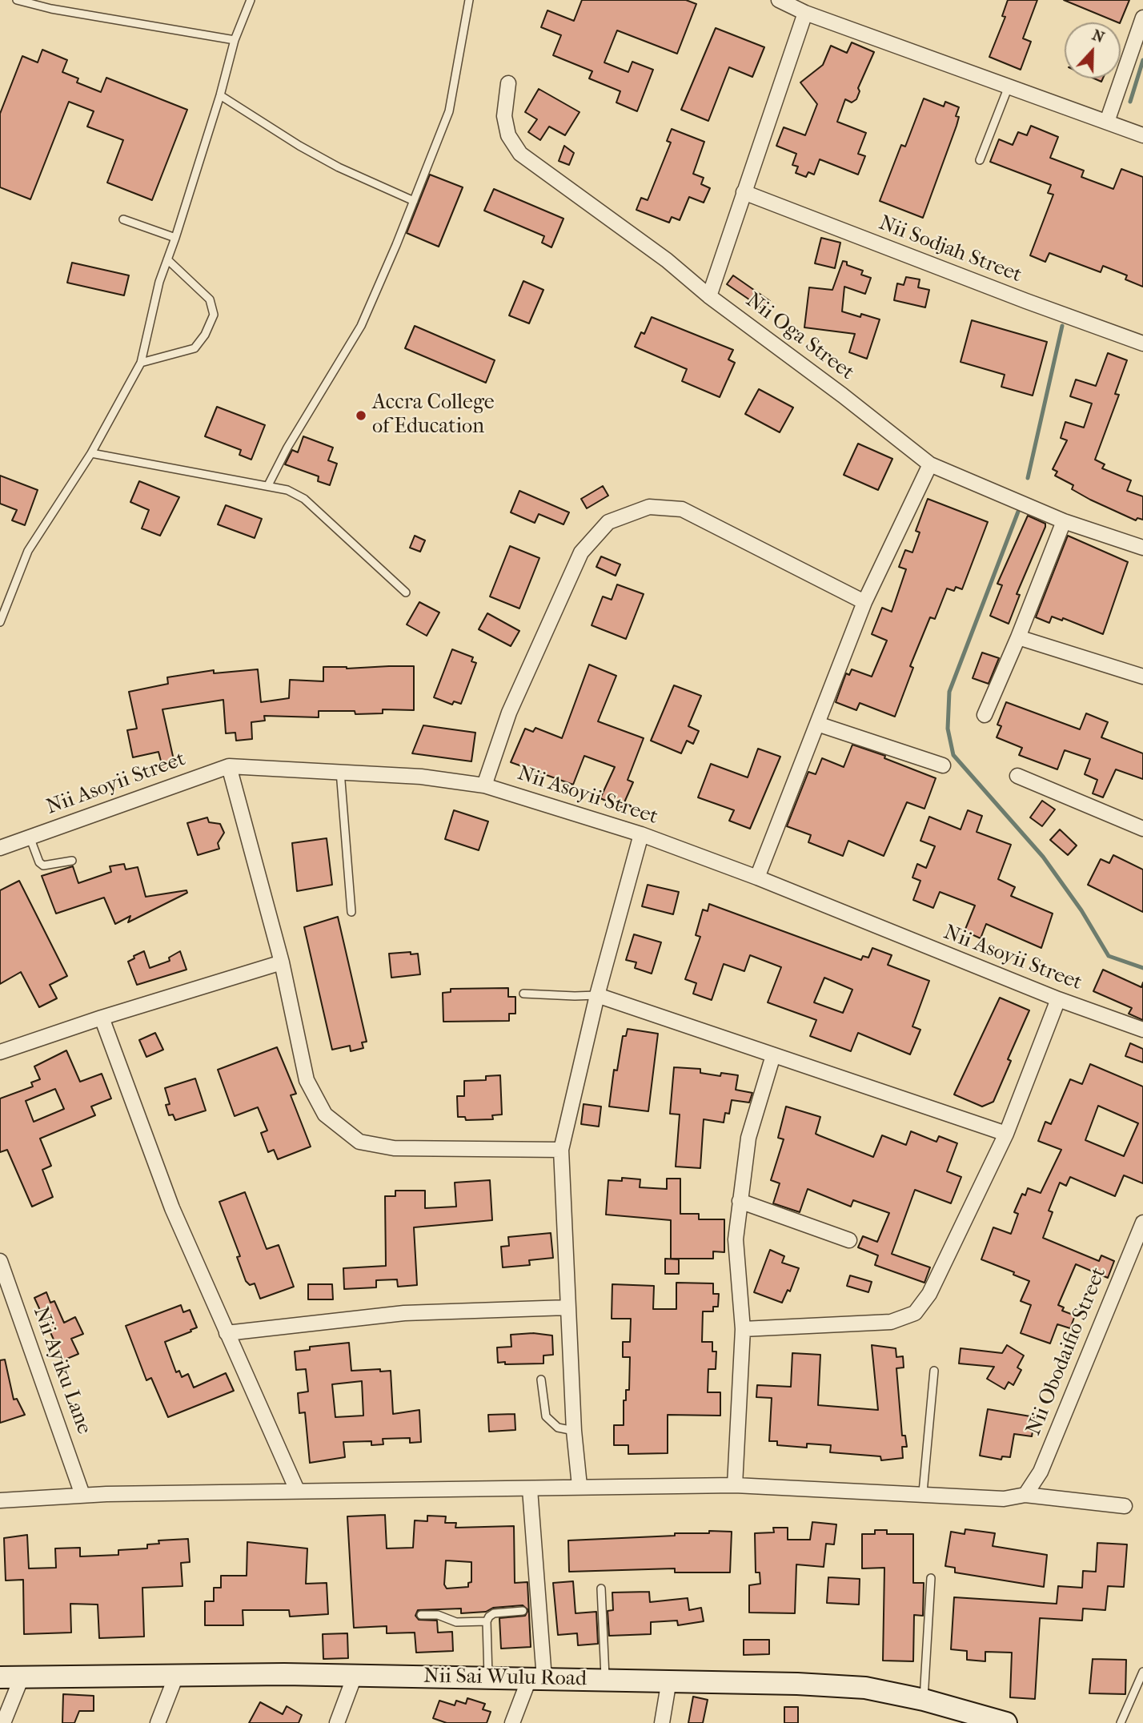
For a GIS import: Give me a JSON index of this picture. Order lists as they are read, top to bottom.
{
  "streets": {
    "street": [
      "Nii Sodjah Street",
      "Nii Oga Street",
      "Nii Asoyii Street",
      "Nii Obodaifio Street",
      "Nii Ayiku Lane",
      "Nii Sai Wulu Road"
    ]
  },
  "places": ["Accra College of Education"],
  "north": "top"
}
